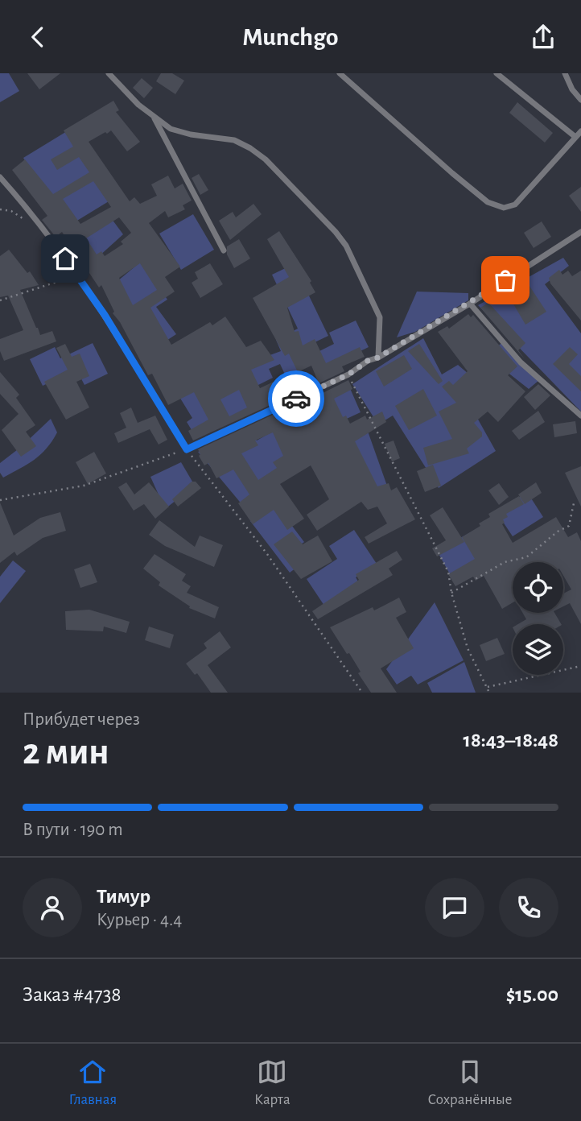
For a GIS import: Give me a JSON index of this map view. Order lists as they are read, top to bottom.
{
  "page": {
    "header": "Munchgo",
    "heading": ["2 мин", "Прибудет через", "18:43–18:48"],
    "panel": [
      "Тимур",
      "Курьер · 4.4",
      "Заказ #4738",
      "$15.00"
    ],
    "bar": "В пути · 190 m",
    "tabs": ["Главная", "Карта", "Сохранённые"]
  }
}
